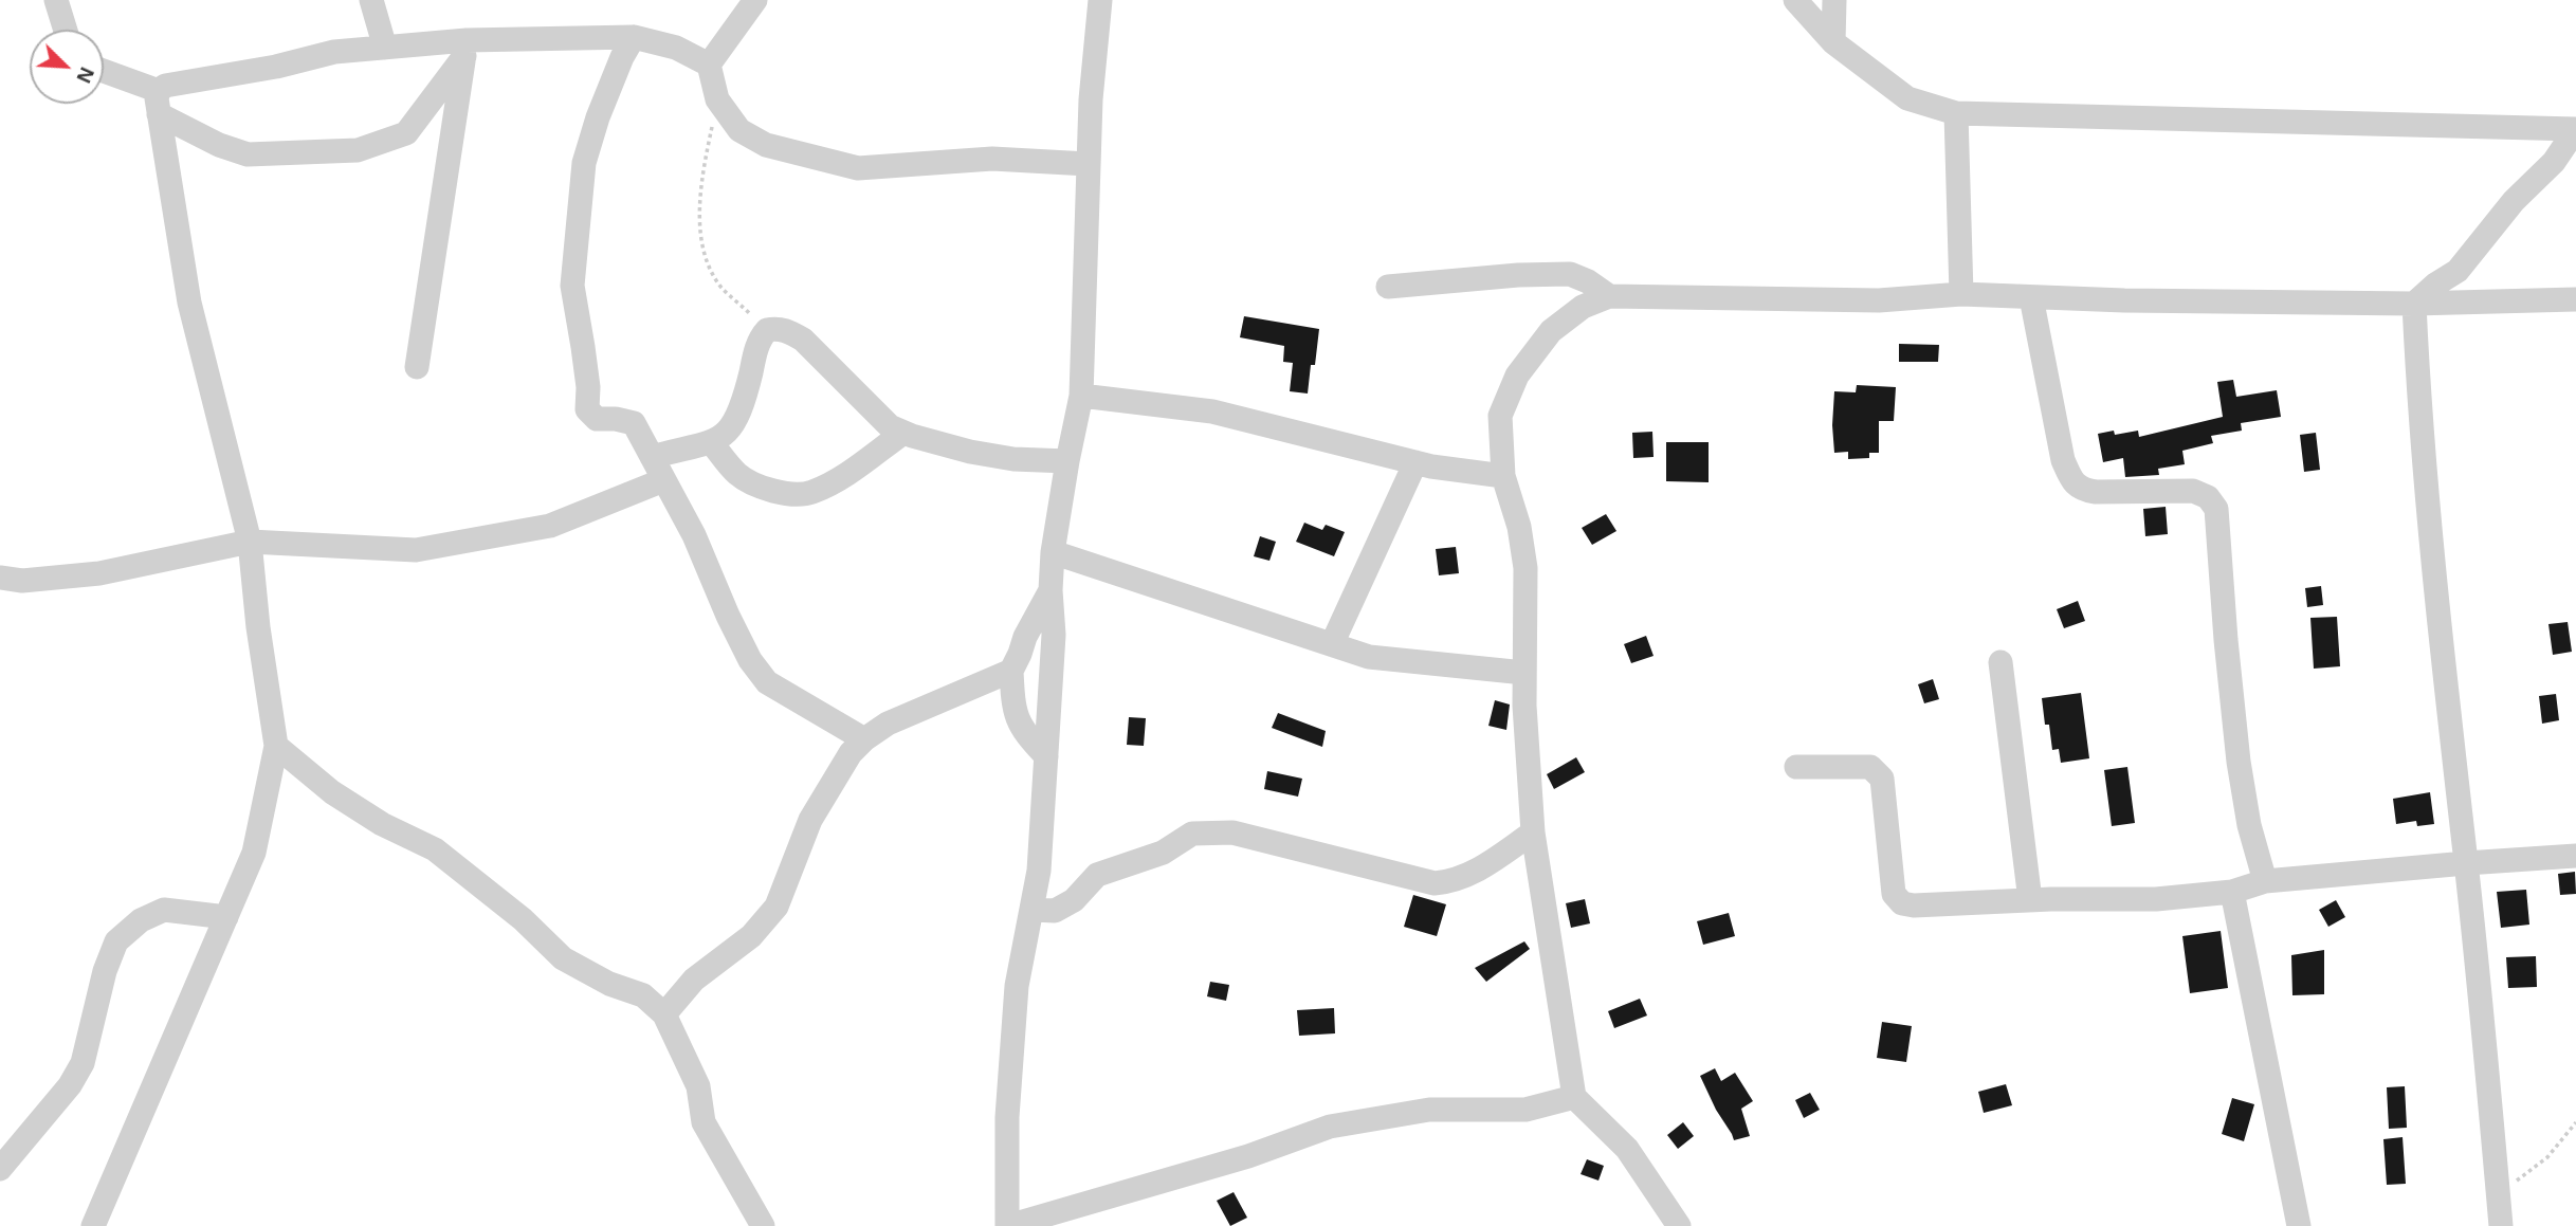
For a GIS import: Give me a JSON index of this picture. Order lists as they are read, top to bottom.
{
  "north": "bottom right"
}
